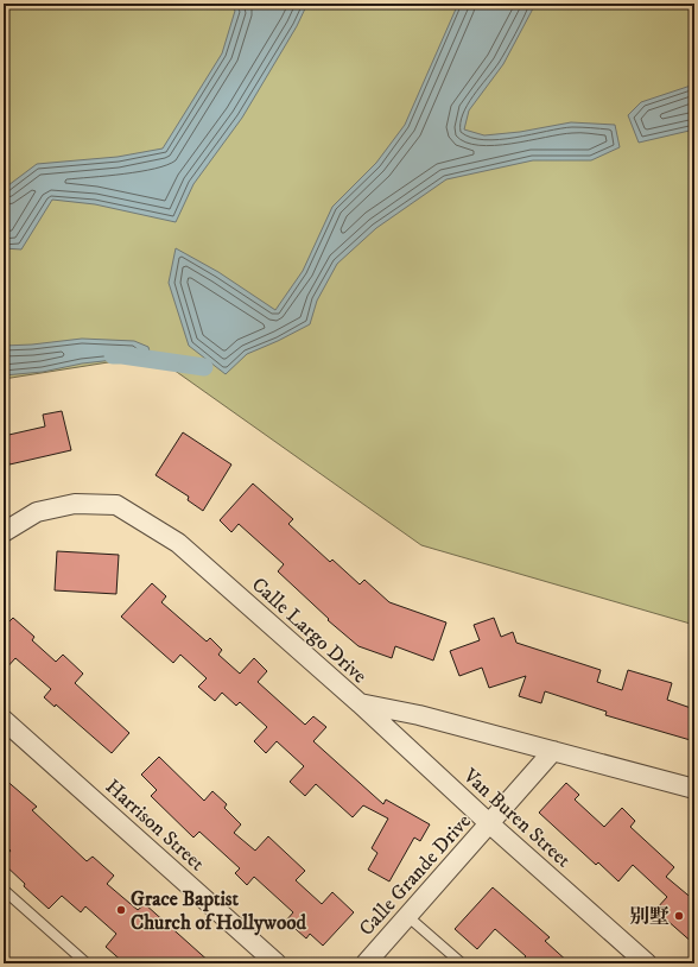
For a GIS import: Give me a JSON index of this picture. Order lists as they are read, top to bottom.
{
  "streets": {
    "street": [
      "Calle Largo Drive",
      "Van Buren Street",
      "Harrison Street",
      "Calle Grande Drive"
    ]
  },
  "crossings": [
    ["Calle Largo Drive", "Van Buren Street"],
    ["Calle Largo Drive", "Calle Grande Drive"],
    ["Van Buren Street", "Calle Grande Drive"]
  ],
  "places": ["Grace Baptist Church of Hollywood", "别墅"]
}
